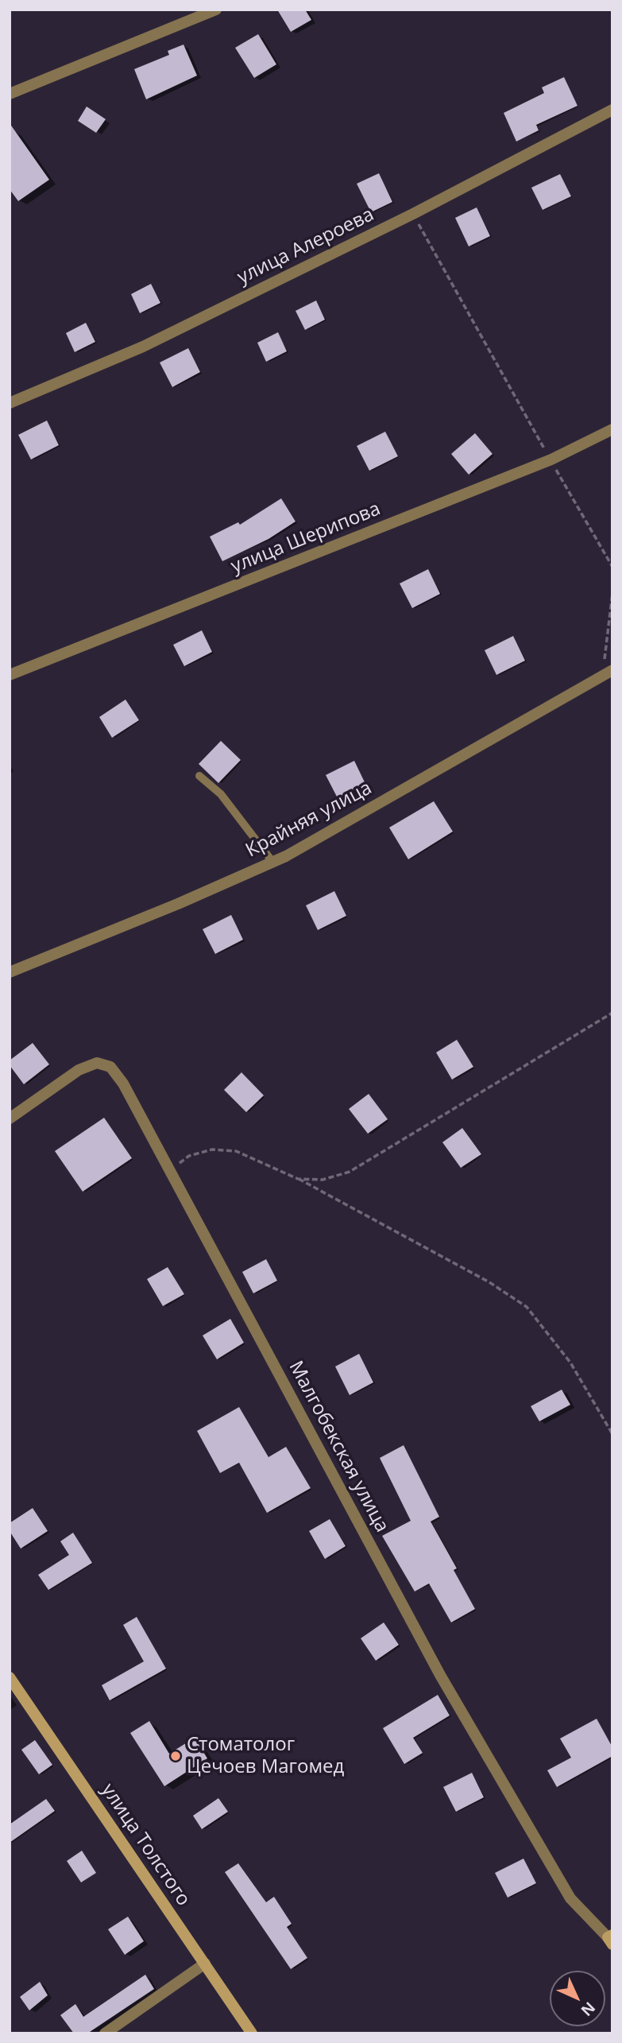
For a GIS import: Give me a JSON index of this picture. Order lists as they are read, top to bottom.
{
  "streets": {
    "street": [
      "улица Алероева",
      "улица Шерипова",
      "Крайняя улица",
      "Малгобекская улица",
      "улица Толстого"
    ]
  },
  "places": ["Стоматолог Цечоев Магомед"],
  "north": "bottom right"
}
